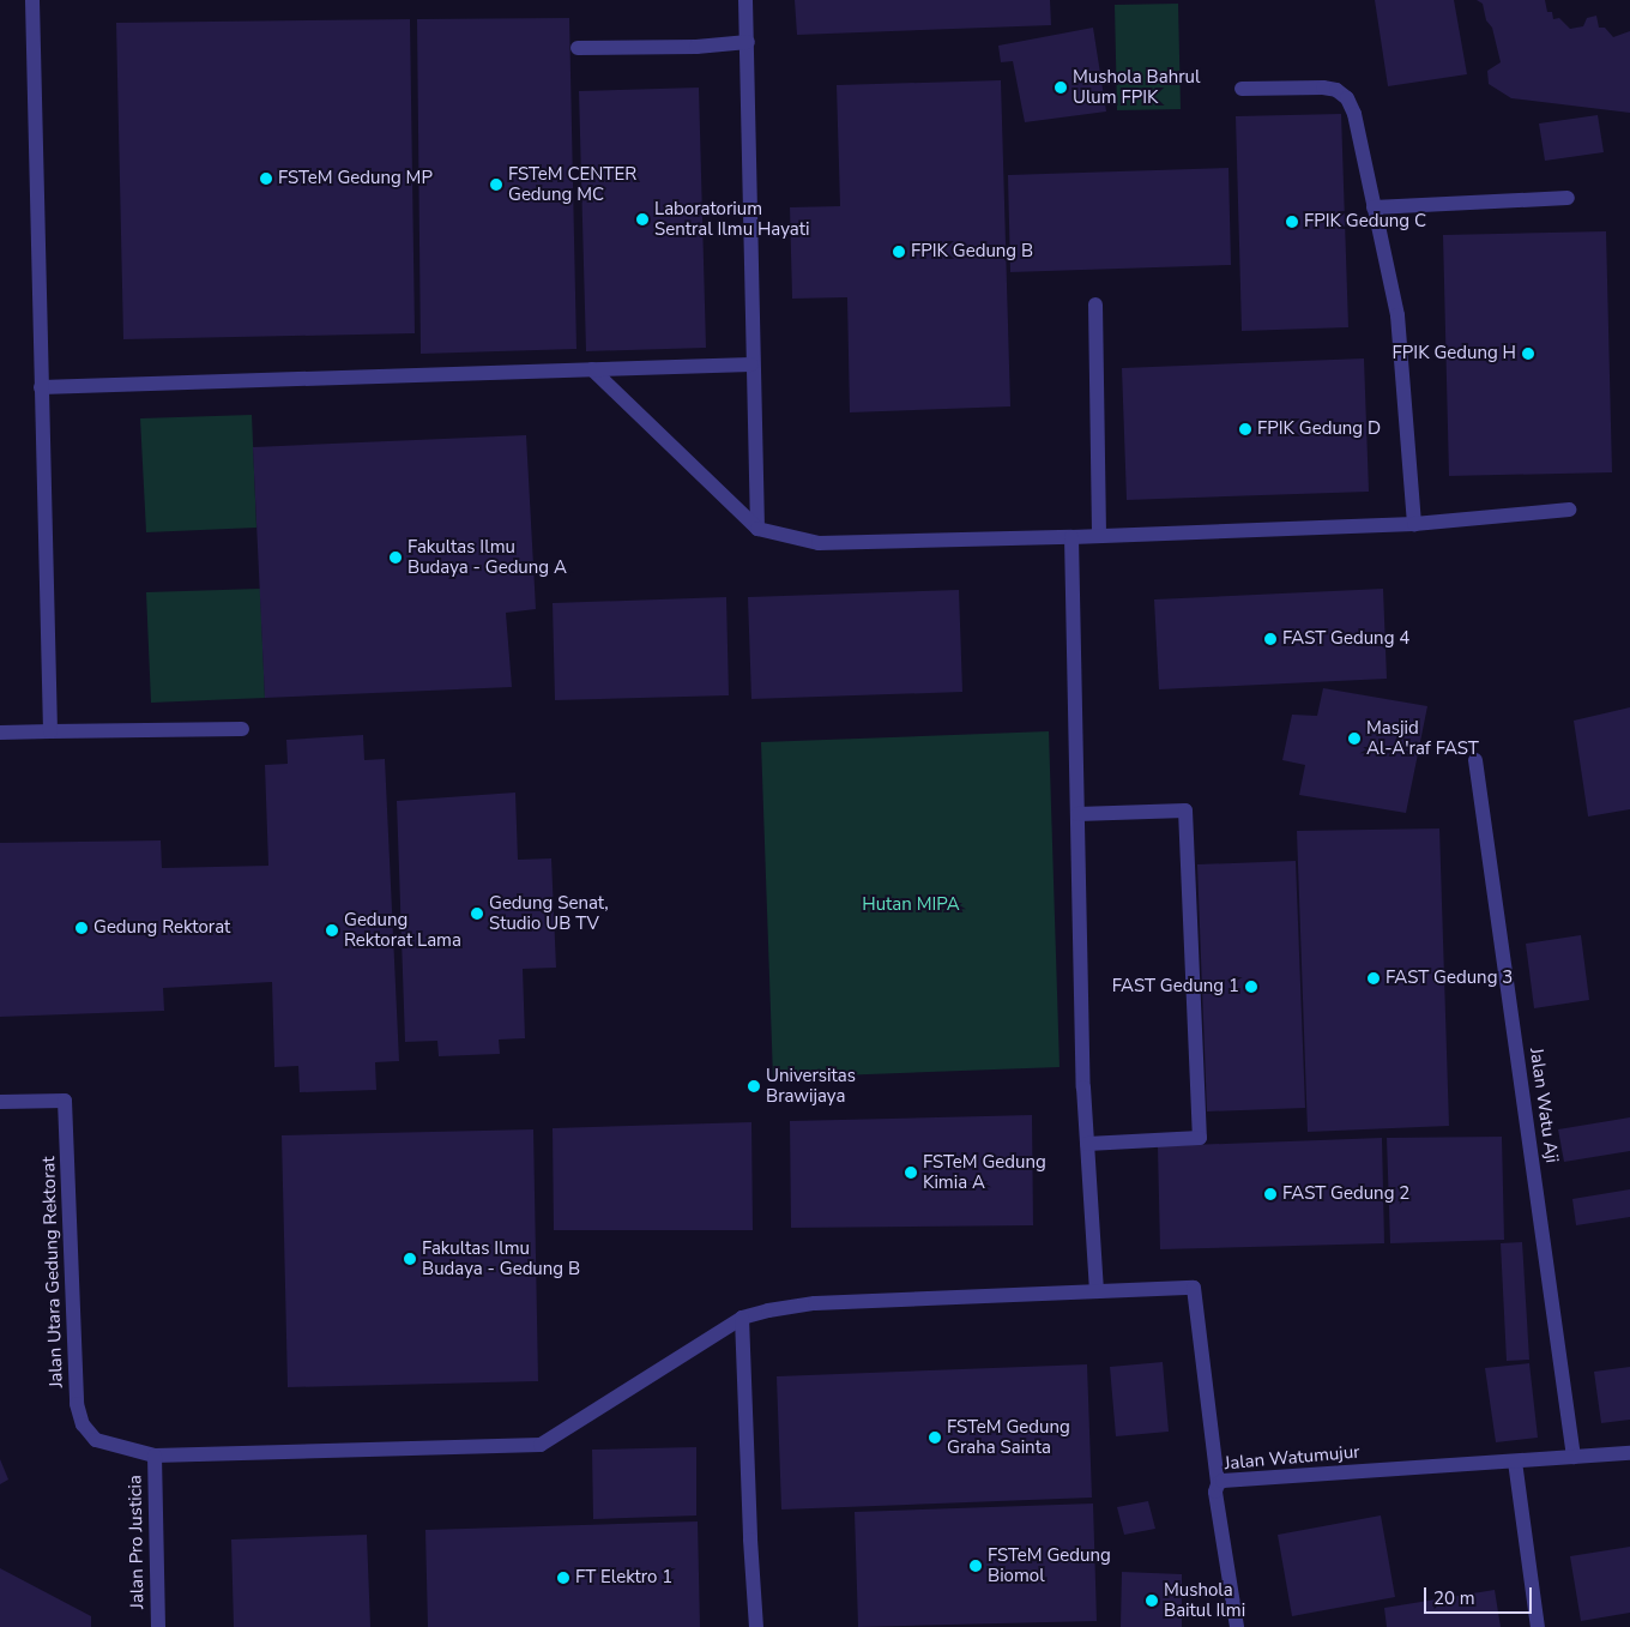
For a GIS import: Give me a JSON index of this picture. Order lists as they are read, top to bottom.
{
  "streets": {
    "street": [
      "Jalan Watu Aji",
      "Jalan Utara Gedung Rektorat",
      "Jalan Watumujur",
      "Jalan Pro Justicia"
    ]
  },
  "crossings": [
    ["Jalan Watu Aji", "Jalan Watumujur"],
    ["Jalan Utara Gedung Rektorat", "Jalan Pro Justicia"]
  ],
  "parks": ["Hutan MIPA"],
  "places": [
    "Mushola Bahrul Ulum FPIK",
    "FSTeM Gedung MP",
    "FSTeM CENTER Gedung MC",
    "Laboratorium Sentral Ilmu Hayati",
    "FPIK Gedung C",
    "FPIK Gedung B",
    "FPIK Gedung H",
    "FPIK Gedung D",
    "Fakultas Ilmu Budaya - Gedung A",
    "FAST Gedung 4",
    "Masjid Al-A'raf FAST",
    "Gedung Senat, Studio UB TV",
    "Gedung Rektorat",
    "Gedung Rektorat Lama",
    "FAST Gedung 3",
    "FAST Gedung 1",
    "Universitas Brawijaya",
    "FSTeM Gedung Kimia A",
    "FAST Gedung 2",
    "Fakultas Ilmu Budaya - Gedung B",
    "FSTeM Gedung Graha Sainta",
    "FSTeM Gedung Biomol",
    "FT Elektro 1",
    "Mushola Baitul Ilmi"
  ],
  "scale_bar": "20 m"
}
